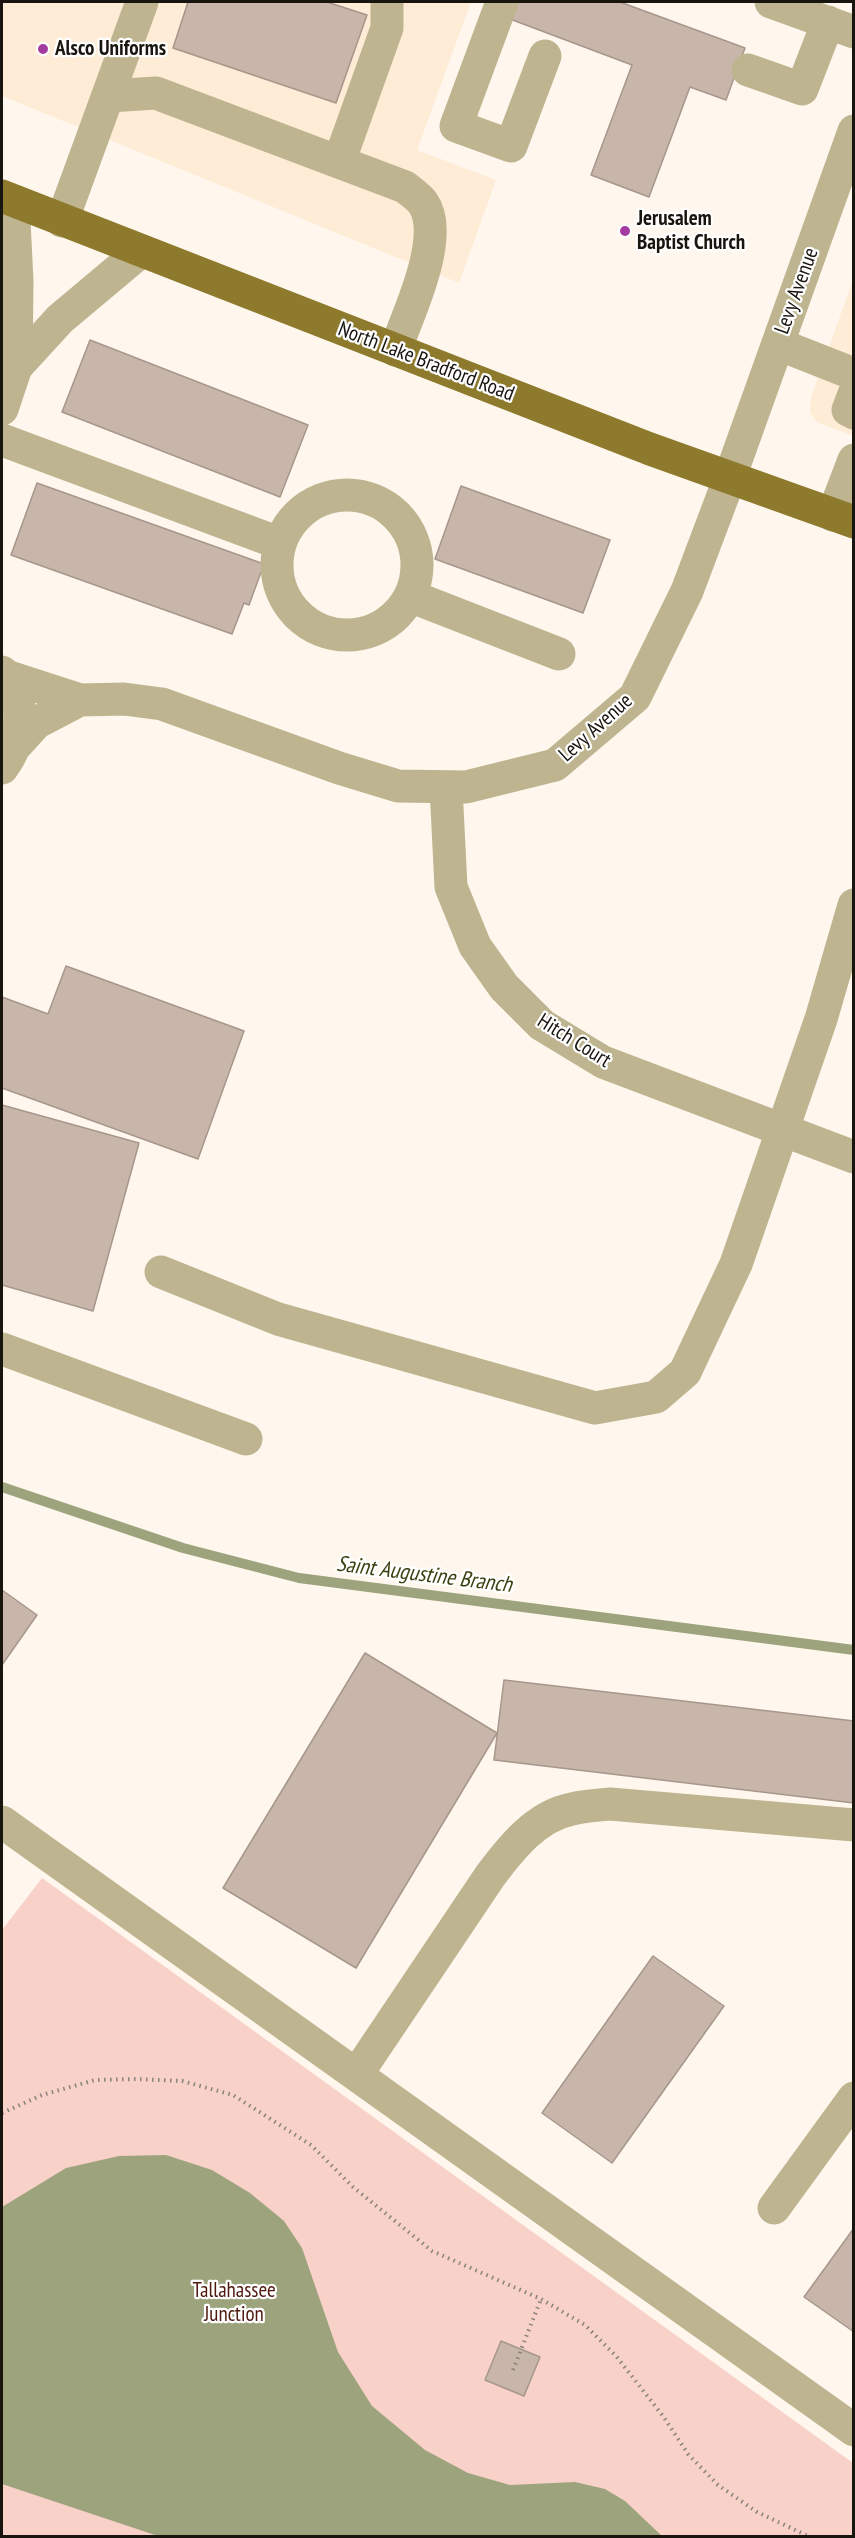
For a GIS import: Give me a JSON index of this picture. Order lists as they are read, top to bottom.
{
  "streets": {
    "main road": ["North Lake Bradford Road"],
    "street": ["Levy Avenue", "Hitch Court"]
  },
  "crossings": [
    ["Levy Avenue", "North Lake Bradford Road"],
    ["Levy Avenue", "Hitch Court"]
  ],
  "water": ["Saint Augustine Branch"],
  "parks": ["Tallahassee Junction"],
  "places": ["Alsco Uniforms", "Jerusalem Baptist Church"]
}
